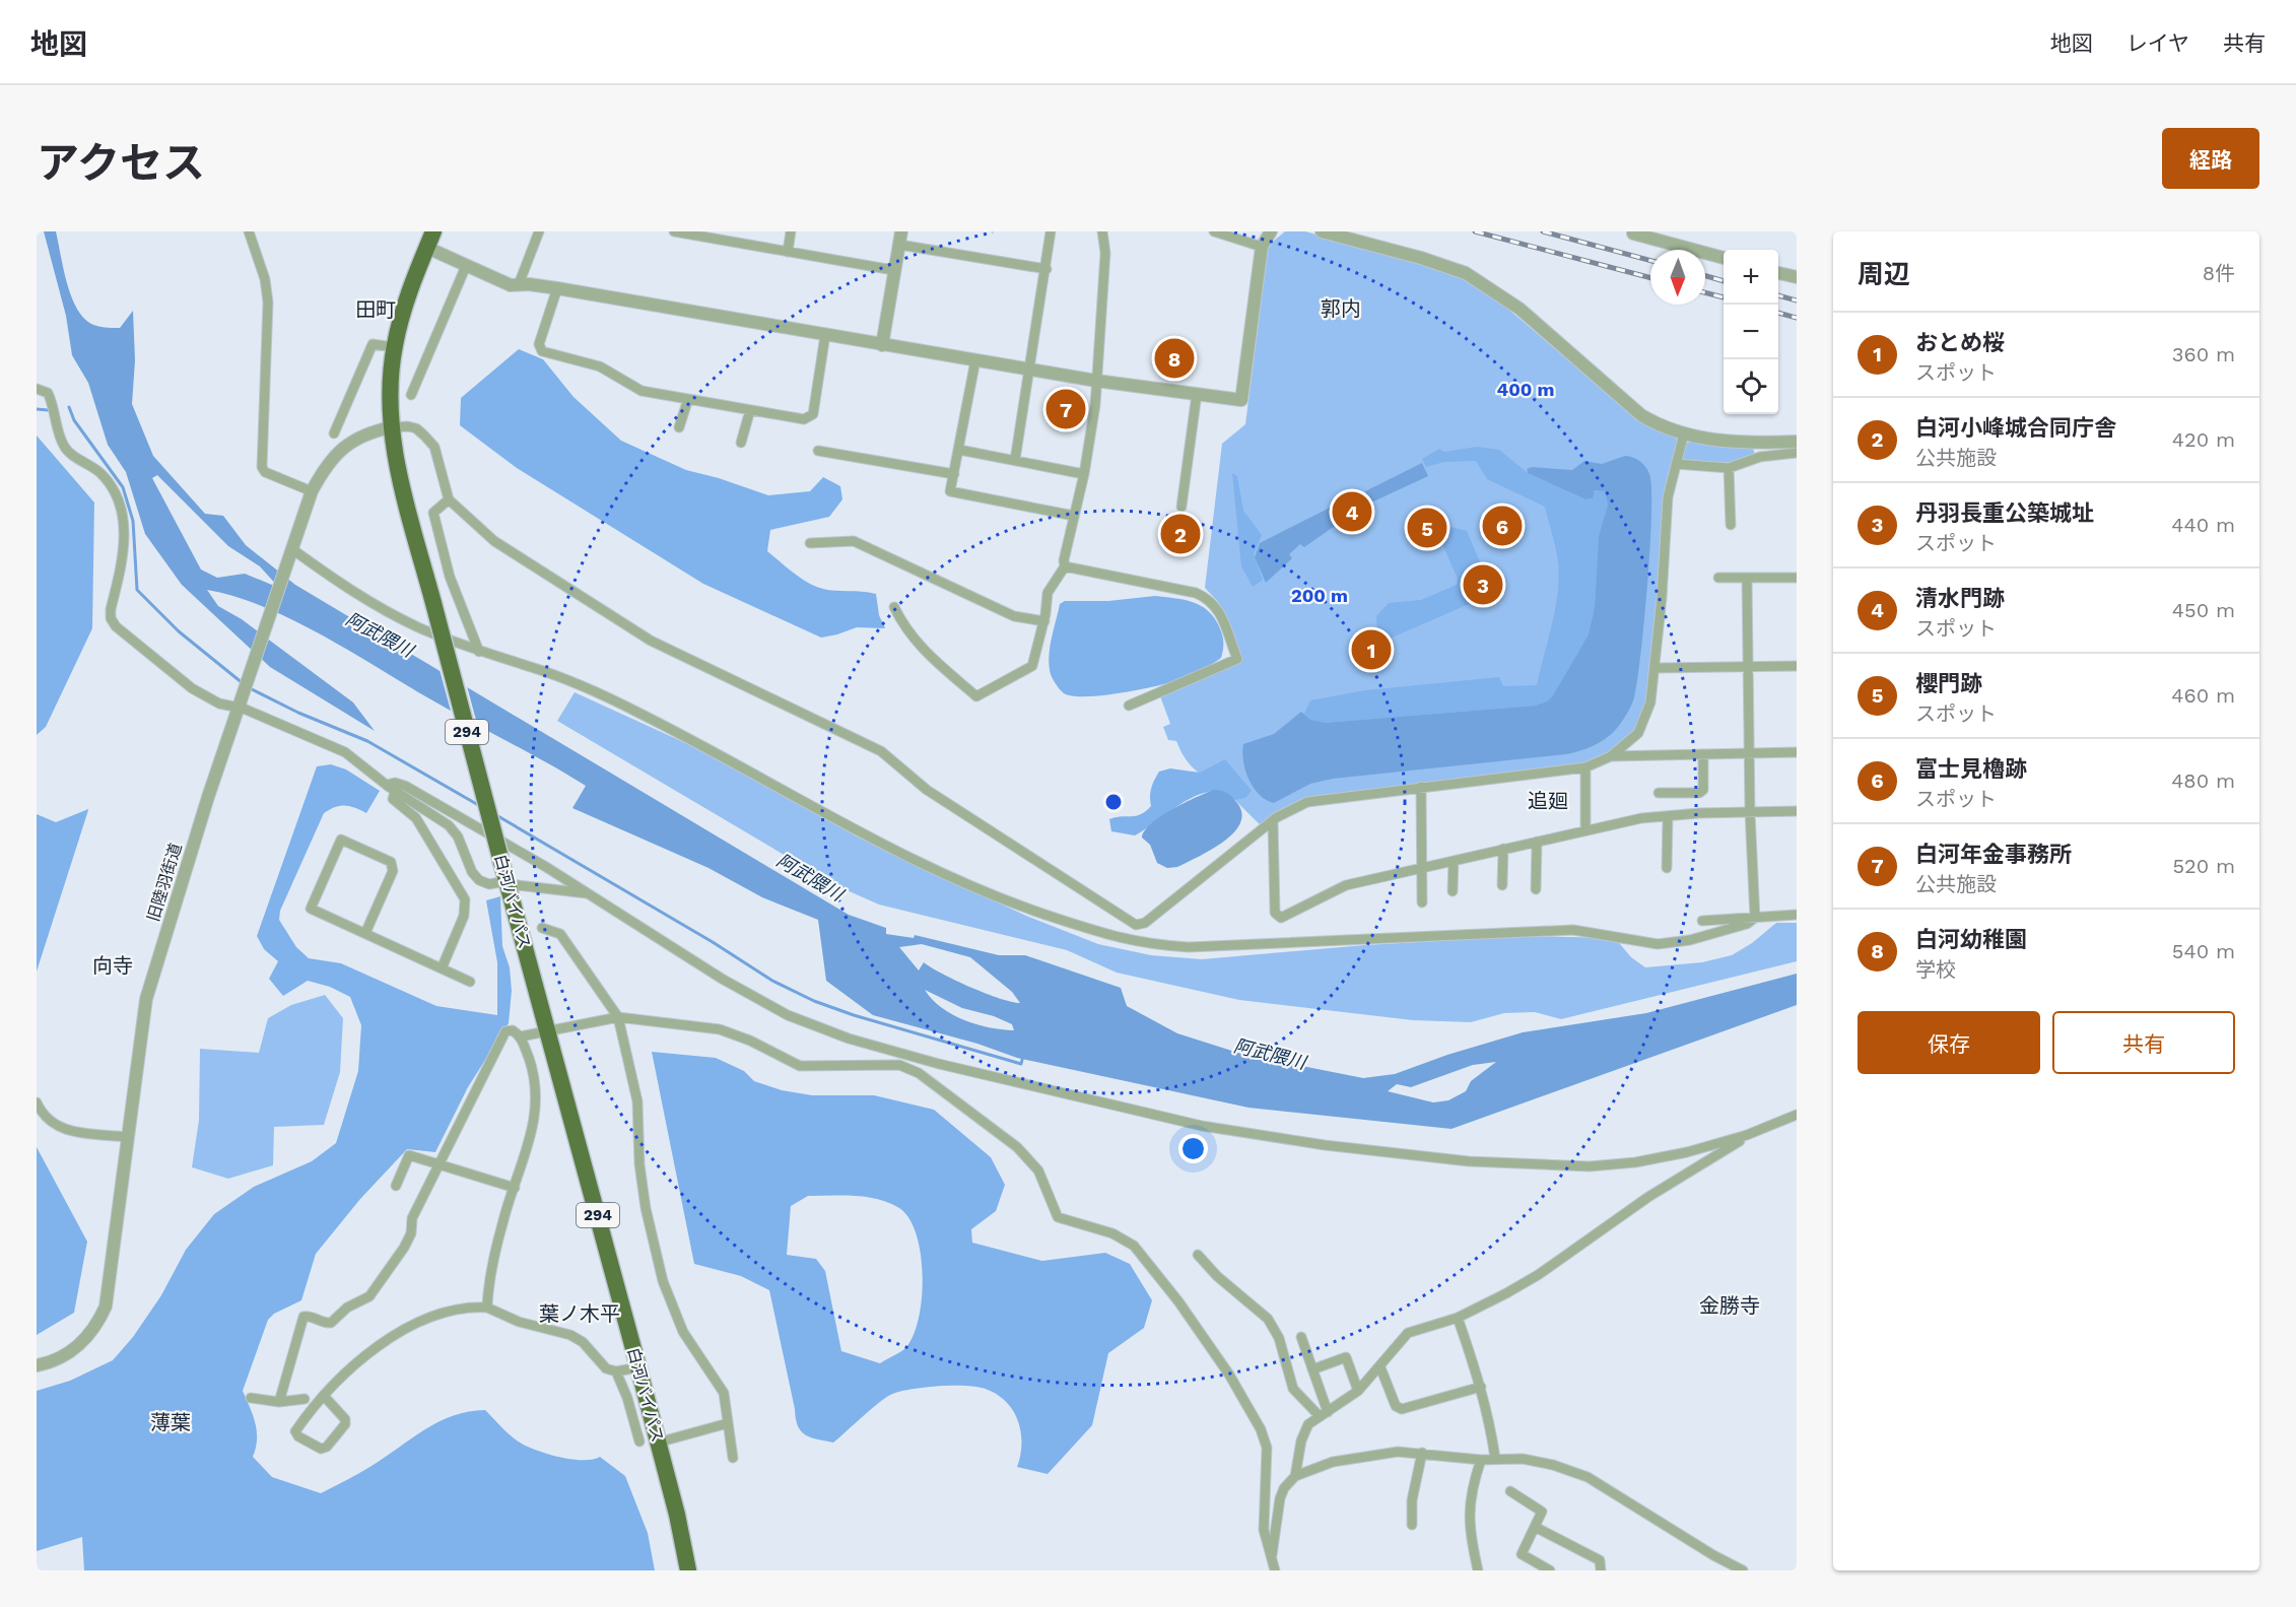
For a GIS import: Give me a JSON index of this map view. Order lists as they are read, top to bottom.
{
  "streets": {
    "highway": ["294", "白河バイパス"],
    "street": ["旧陸羽街道"]
  },
  "crossings": [
    ["旧陸羽街道", "白河バイパス"]
  ],
  "districts": [
    "郭内",
    "田町",
    "追廻",
    "向寺",
    "金勝寺",
    "葉ノ木平",
    "薄葉"
  ],
  "water": ["阿武隈川"],
  "north": "bottom",
  "page": {
    "header": "地図",
    "nav": ["地図", "レイヤ", "共有"],
    "title": "アクセス",
    "buttons": [
      "経路",
      ["保存", "共有"]
    ],
    "heading": ["周辺", "8件"],
    "map_buttons": ["+", "−"],
    "list": [
      {
        "mark": "1",
        "name": "おとめ桜",
        "note": "スポット",
        "value": "360 m"
      },
      {
        "mark": "2",
        "name": "白河小峰城合同庁舎",
        "note": "公共施設",
        "value": "420 m"
      },
      {
        "mark": "3",
        "name": "丹羽長重公築城址",
        "note": "スポット",
        "value": "440 m"
      },
      {
        "mark": "4",
        "name": "清水門跡",
        "note": "スポット",
        "value": "450 m"
      },
      {
        "mark": "5",
        "name": "櫻門跡",
        "note": "スポット",
        "value": "460 m"
      },
      {
        "mark": "6",
        "name": "富士見櫓跡",
        "note": "スポット",
        "value": "480 m"
      },
      {
        "mark": "7",
        "name": "白河年金事務所",
        "note": "公共施設",
        "value": "520 m"
      },
      {
        "mark": "8",
        "name": "白河幼稚園",
        "note": "学校",
        "value": "540 m"
      }
    ],
    "pins": [
      "8",
      "7",
      "4",
      "6",
      "5",
      "2",
      "3",
      "1"
    ]
  },
  "rings": ["400 m", "200 m"]
}
